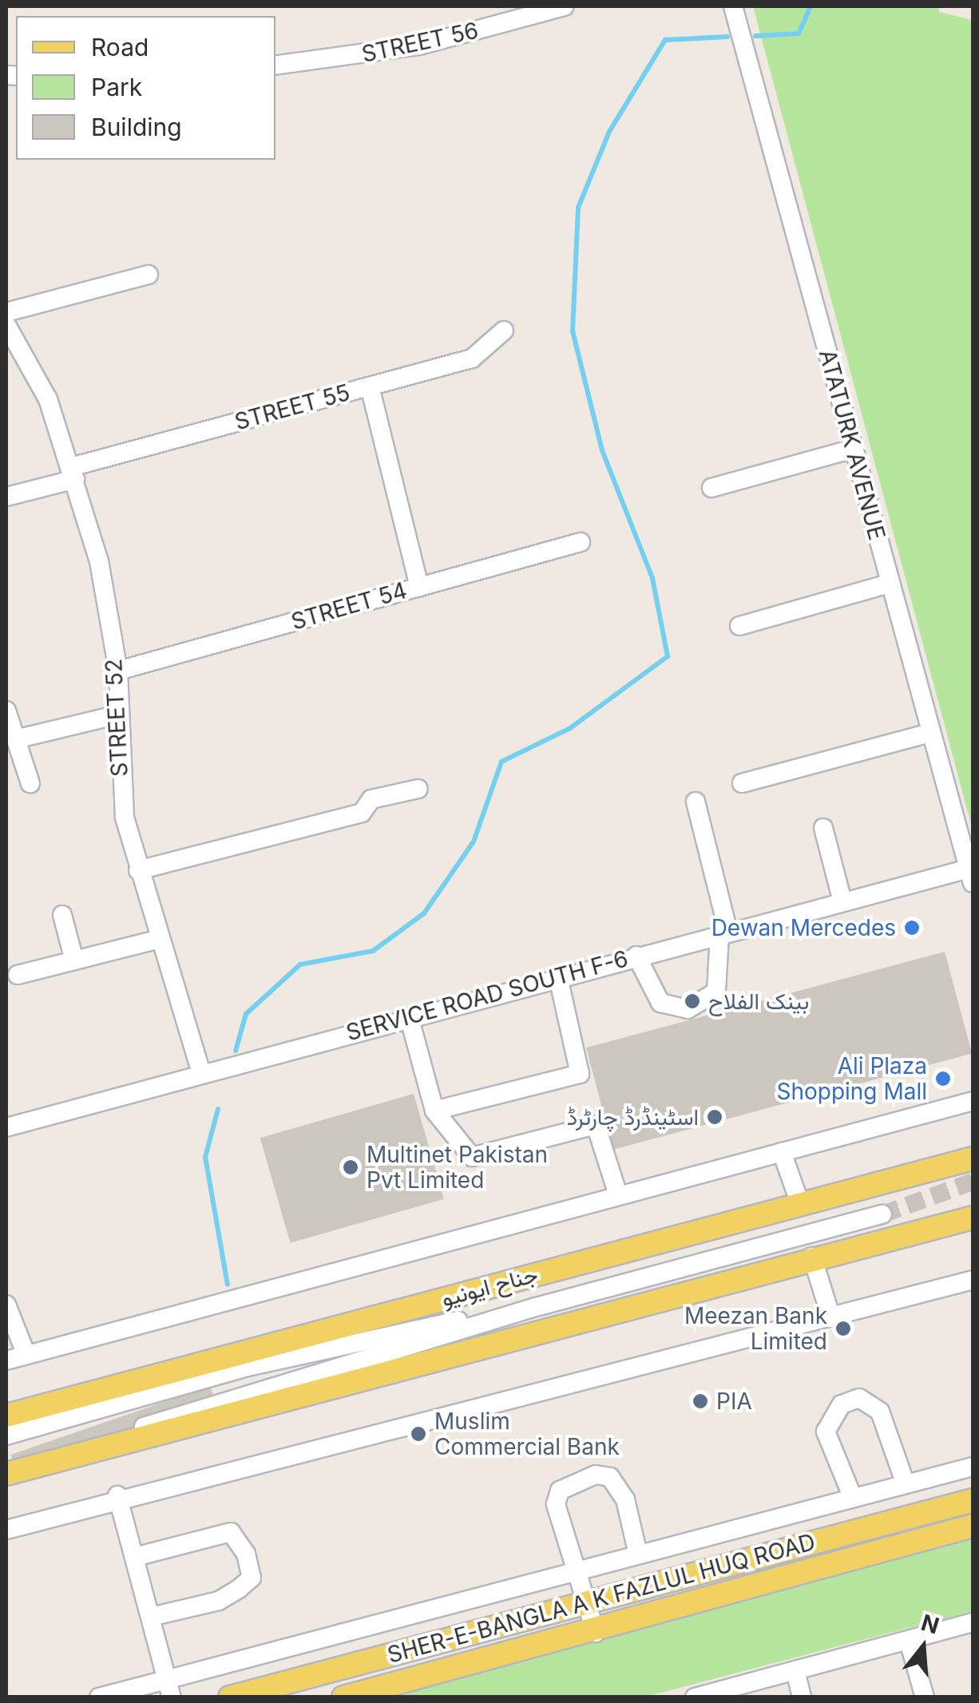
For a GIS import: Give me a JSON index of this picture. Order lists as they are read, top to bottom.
{
  "streets": {
    "main road": ["جناح ایونیو", "SHER-E-BANGLA A K FAZLUL HUQ ROAD"],
    "street": [
      "STREET 56",
      "STREET 55",
      "ATATURK AVENUE",
      "STREET 54",
      "STREET 52",
      "SERVICE ROAD SOUTH F-6"
    ]
  },
  "crossings": [
    ["STREET 55", "STREET 52"],
    ["ATATURK AVENUE", "SERVICE ROAD SOUTH F-6"],
    ["STREET 54", "STREET 52"],
    ["STREET 52", "SERVICE ROAD SOUTH F-6"]
  ],
  "places": [
    "Dewan Mercedes",
    "بینک الفلاح",
    "Ali Plaza Shopping Mall",
    "اسٹینڈرڈ چارٹرڈ",
    "Multinet Pakistan Pvt Limited",
    "Meezan Bank Limited",
    "PIA",
    "Muslim Commercial Bank"
  ],
  "legend": ["Road", "Park", "Building"],
  "north": "top"
}
